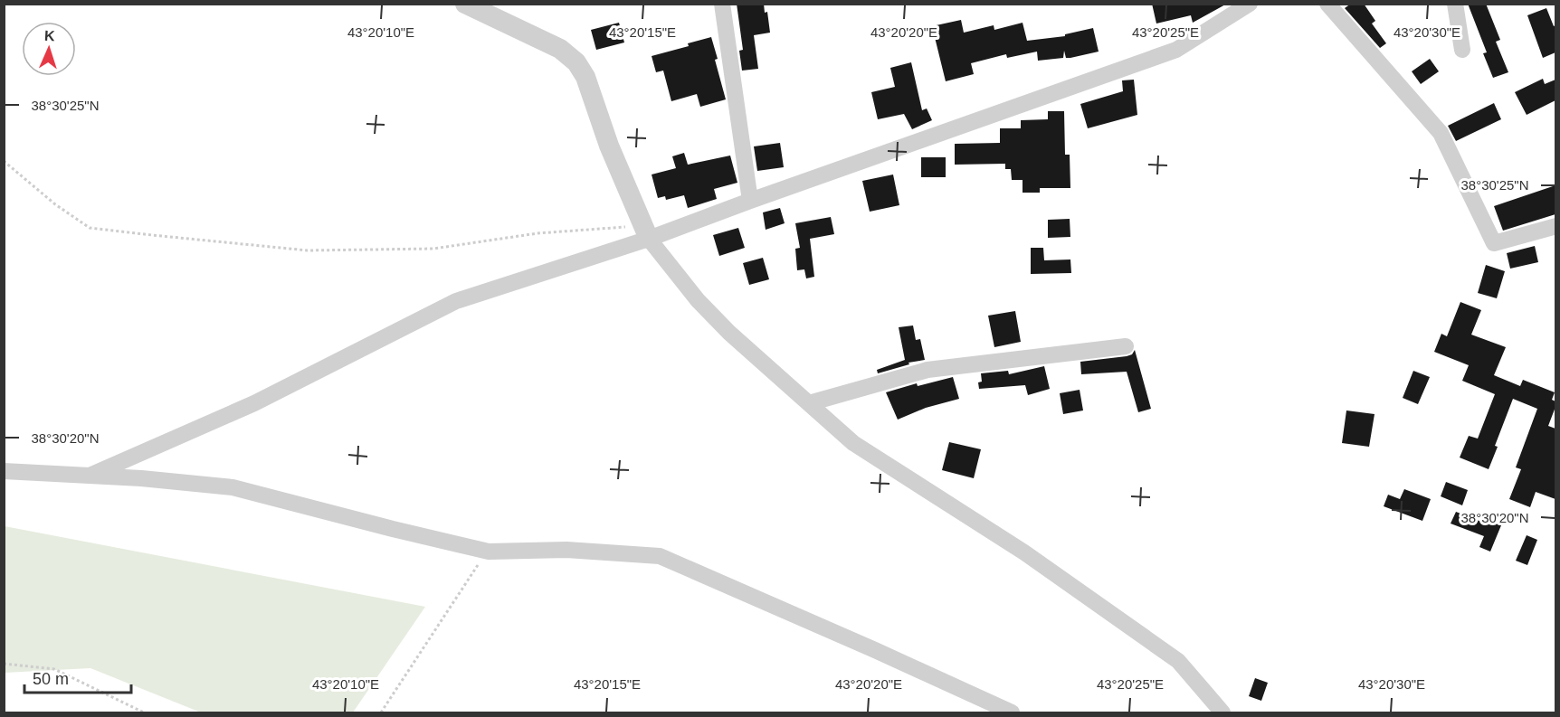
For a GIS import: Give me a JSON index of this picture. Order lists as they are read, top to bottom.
{
  "scale_bar": "50 m",
  "north": "top",
  "coordinates": [
    "43°20'10\"E",
    "43°20'15\"E",
    "43°20'20\"E",
    "43°20'25\"E",
    "43°20'30\"E",
    "38°30'25\"N",
    "38°30'20\"N"
  ]
}
